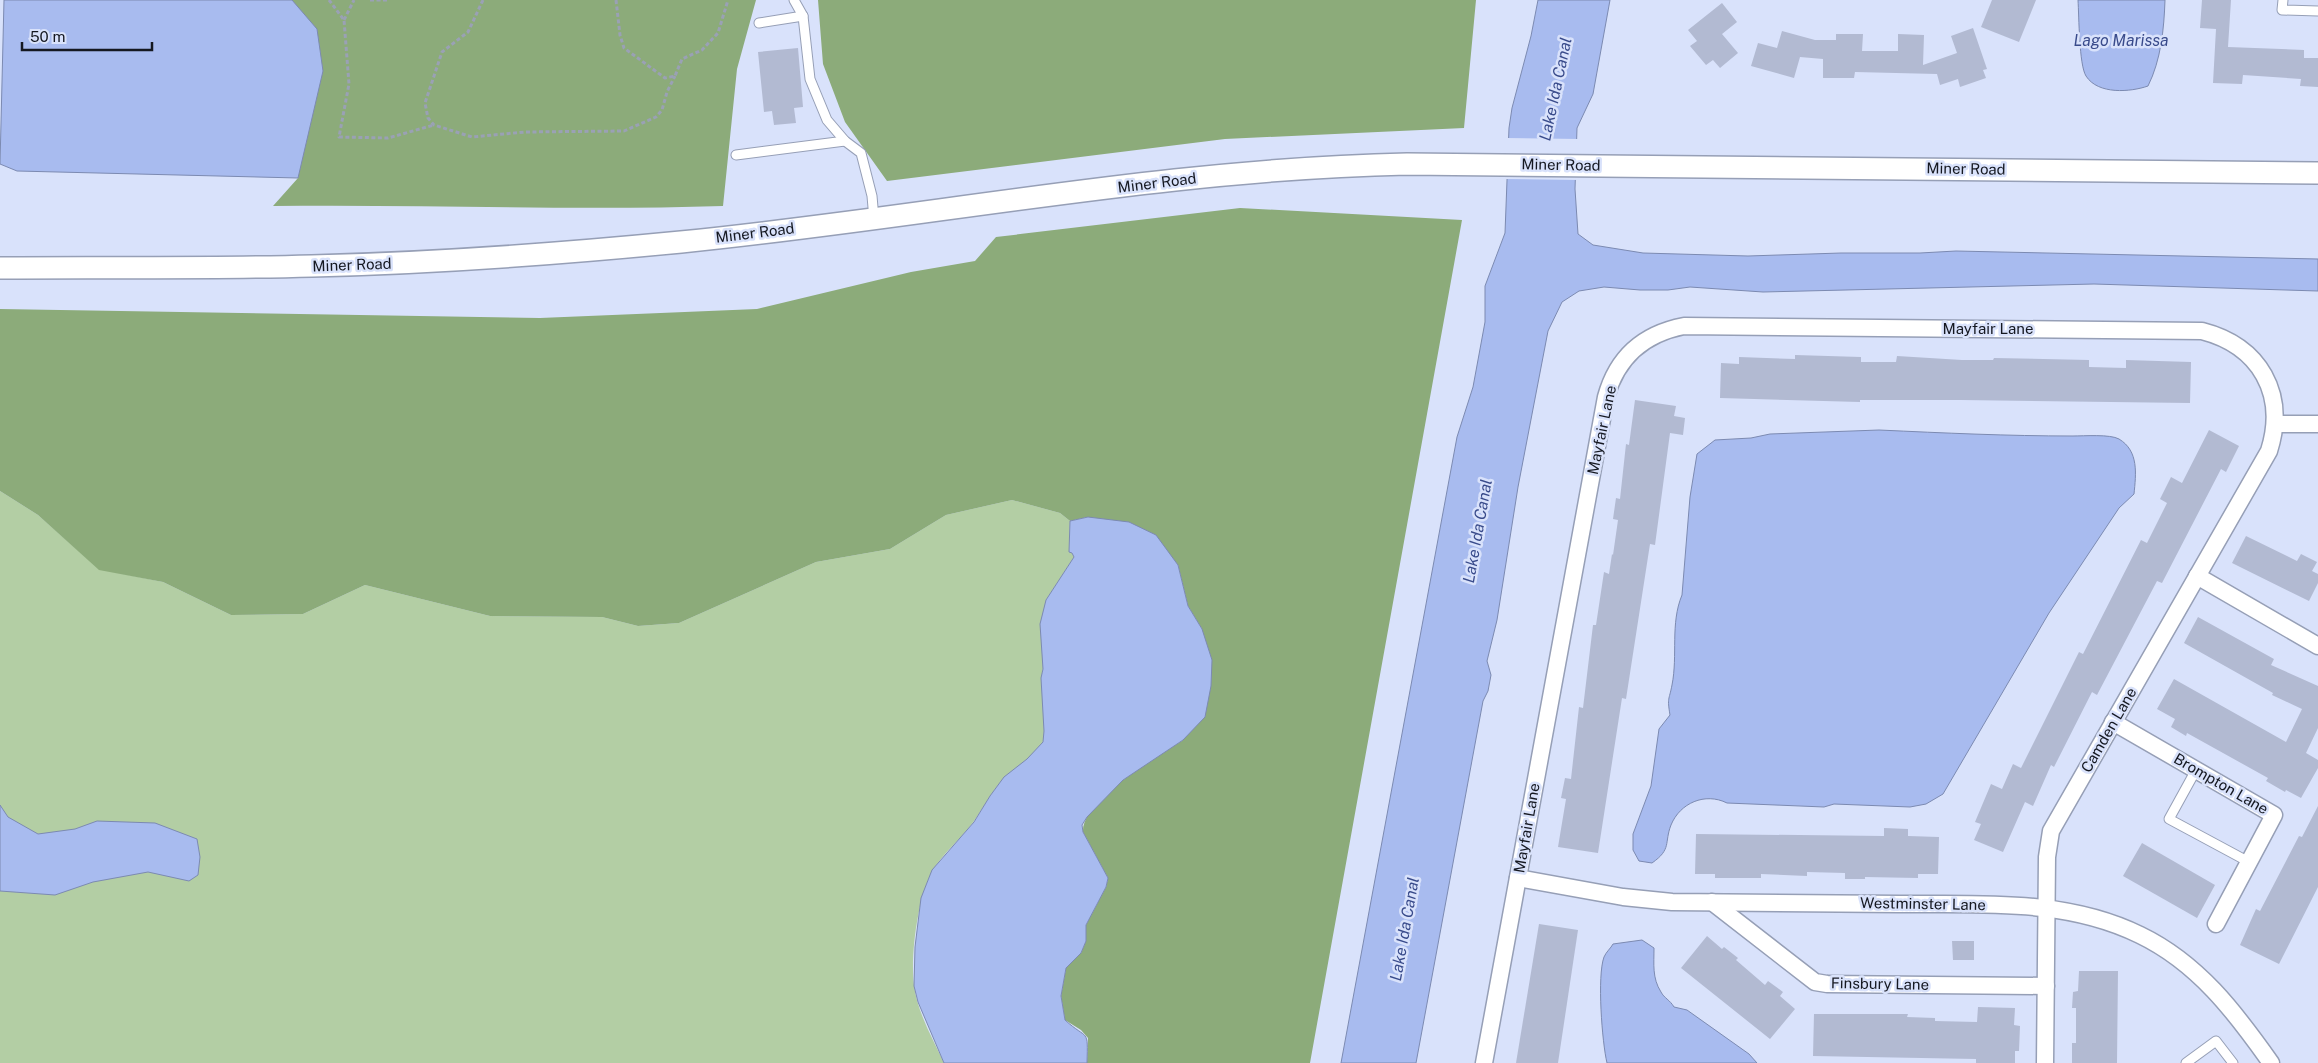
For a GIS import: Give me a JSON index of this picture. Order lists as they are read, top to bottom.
{
  "streets": {
    "street": [
      "Miner Road",
      "Mayfair Lane",
      "Camden Lane",
      "Brompton Lane",
      "Westminster Lane",
      "Finsbury Lane"
    ]
  },
  "crossings": [
    ["Mayfair Lane", "Camden Lane"],
    ["Mayfair Lane", "Westminster Lane"],
    ["Camden Lane", "Brompton Lane"],
    ["Camden Lane", "Westminster Lane"],
    ["Camden Lane", "Finsbury Lane"],
    ["Westminster Lane", "Finsbury Lane"]
  ],
  "water": ["Lago Marissa", "Lake Ida Canal"],
  "scale_bar": "50 m"
}
